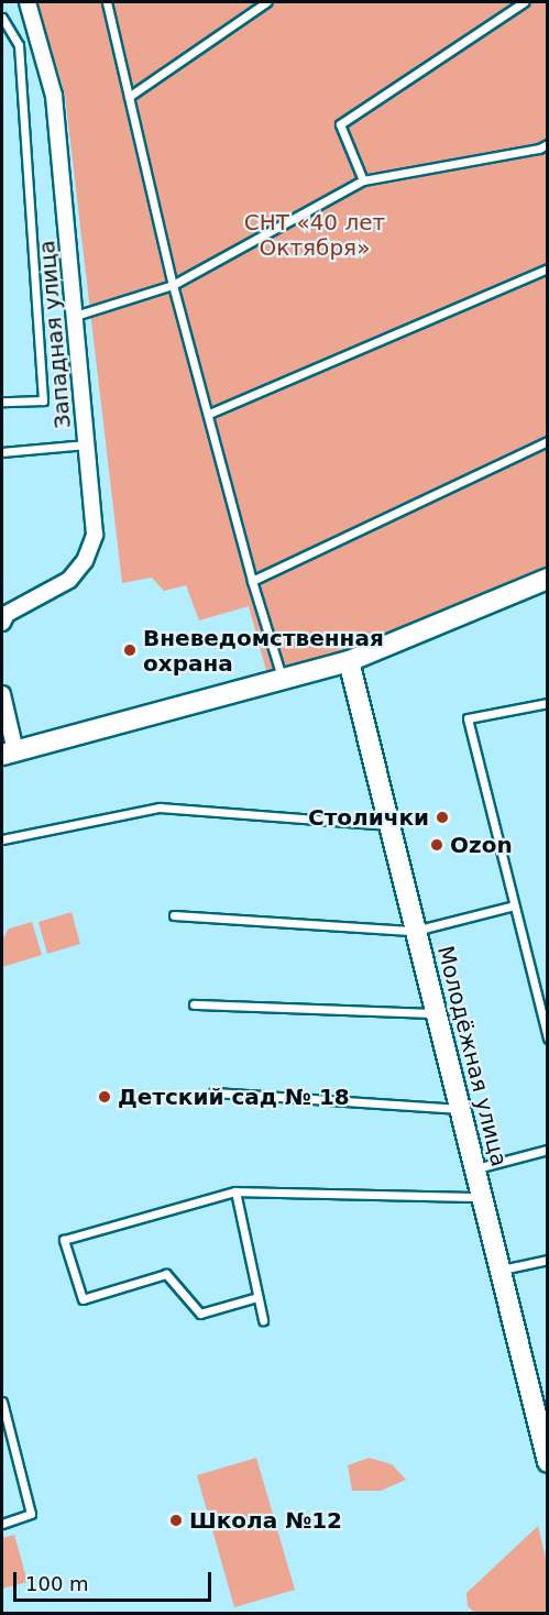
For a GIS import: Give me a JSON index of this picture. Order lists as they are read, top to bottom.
{
  "streets": {
    "street": ["Западная улица", "Молодёжная улица"]
  },
  "parks": ["СНТ «40 лет Октября»"],
  "places": [
    "Вневедомственная охрана",
    "Столички",
    "Ozon",
    "Детский сад № 18",
    "Школа №12"
  ],
  "scale_bar": "100 m"
}
